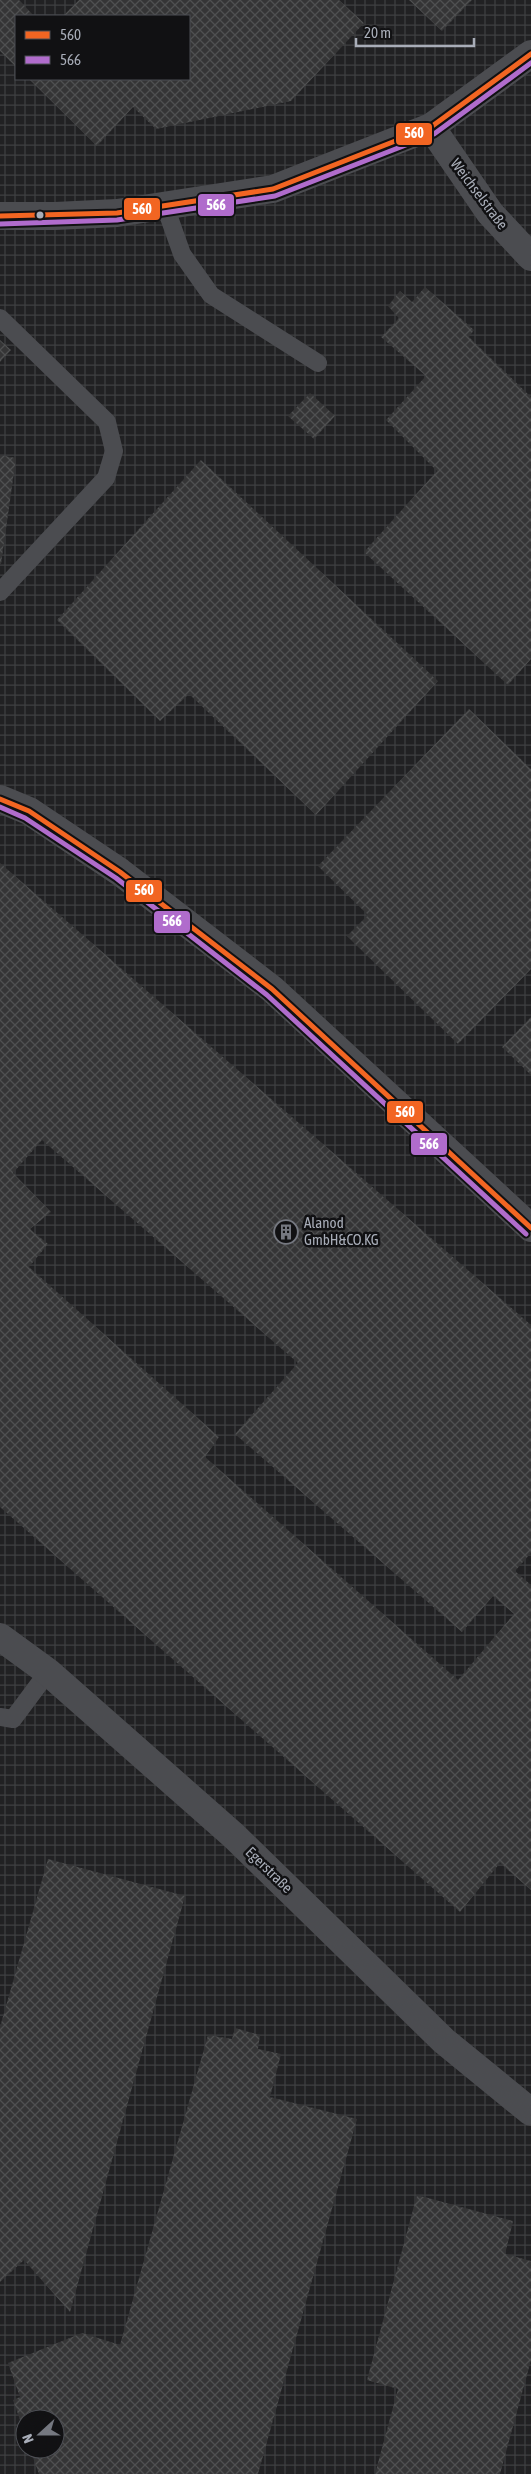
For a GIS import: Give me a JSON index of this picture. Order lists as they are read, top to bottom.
{
  "streets": {
    "street": ["Weichselstraße", "Egerstraße"]
  },
  "places": {
    "building": ["Alanod GmbH&CO.KG"]
  },
  "lines": ["transit line 560", "transit line 566"],
  "legend": ["560", "566"],
  "scale_bar": "20 m",
  "north": "left"
}
